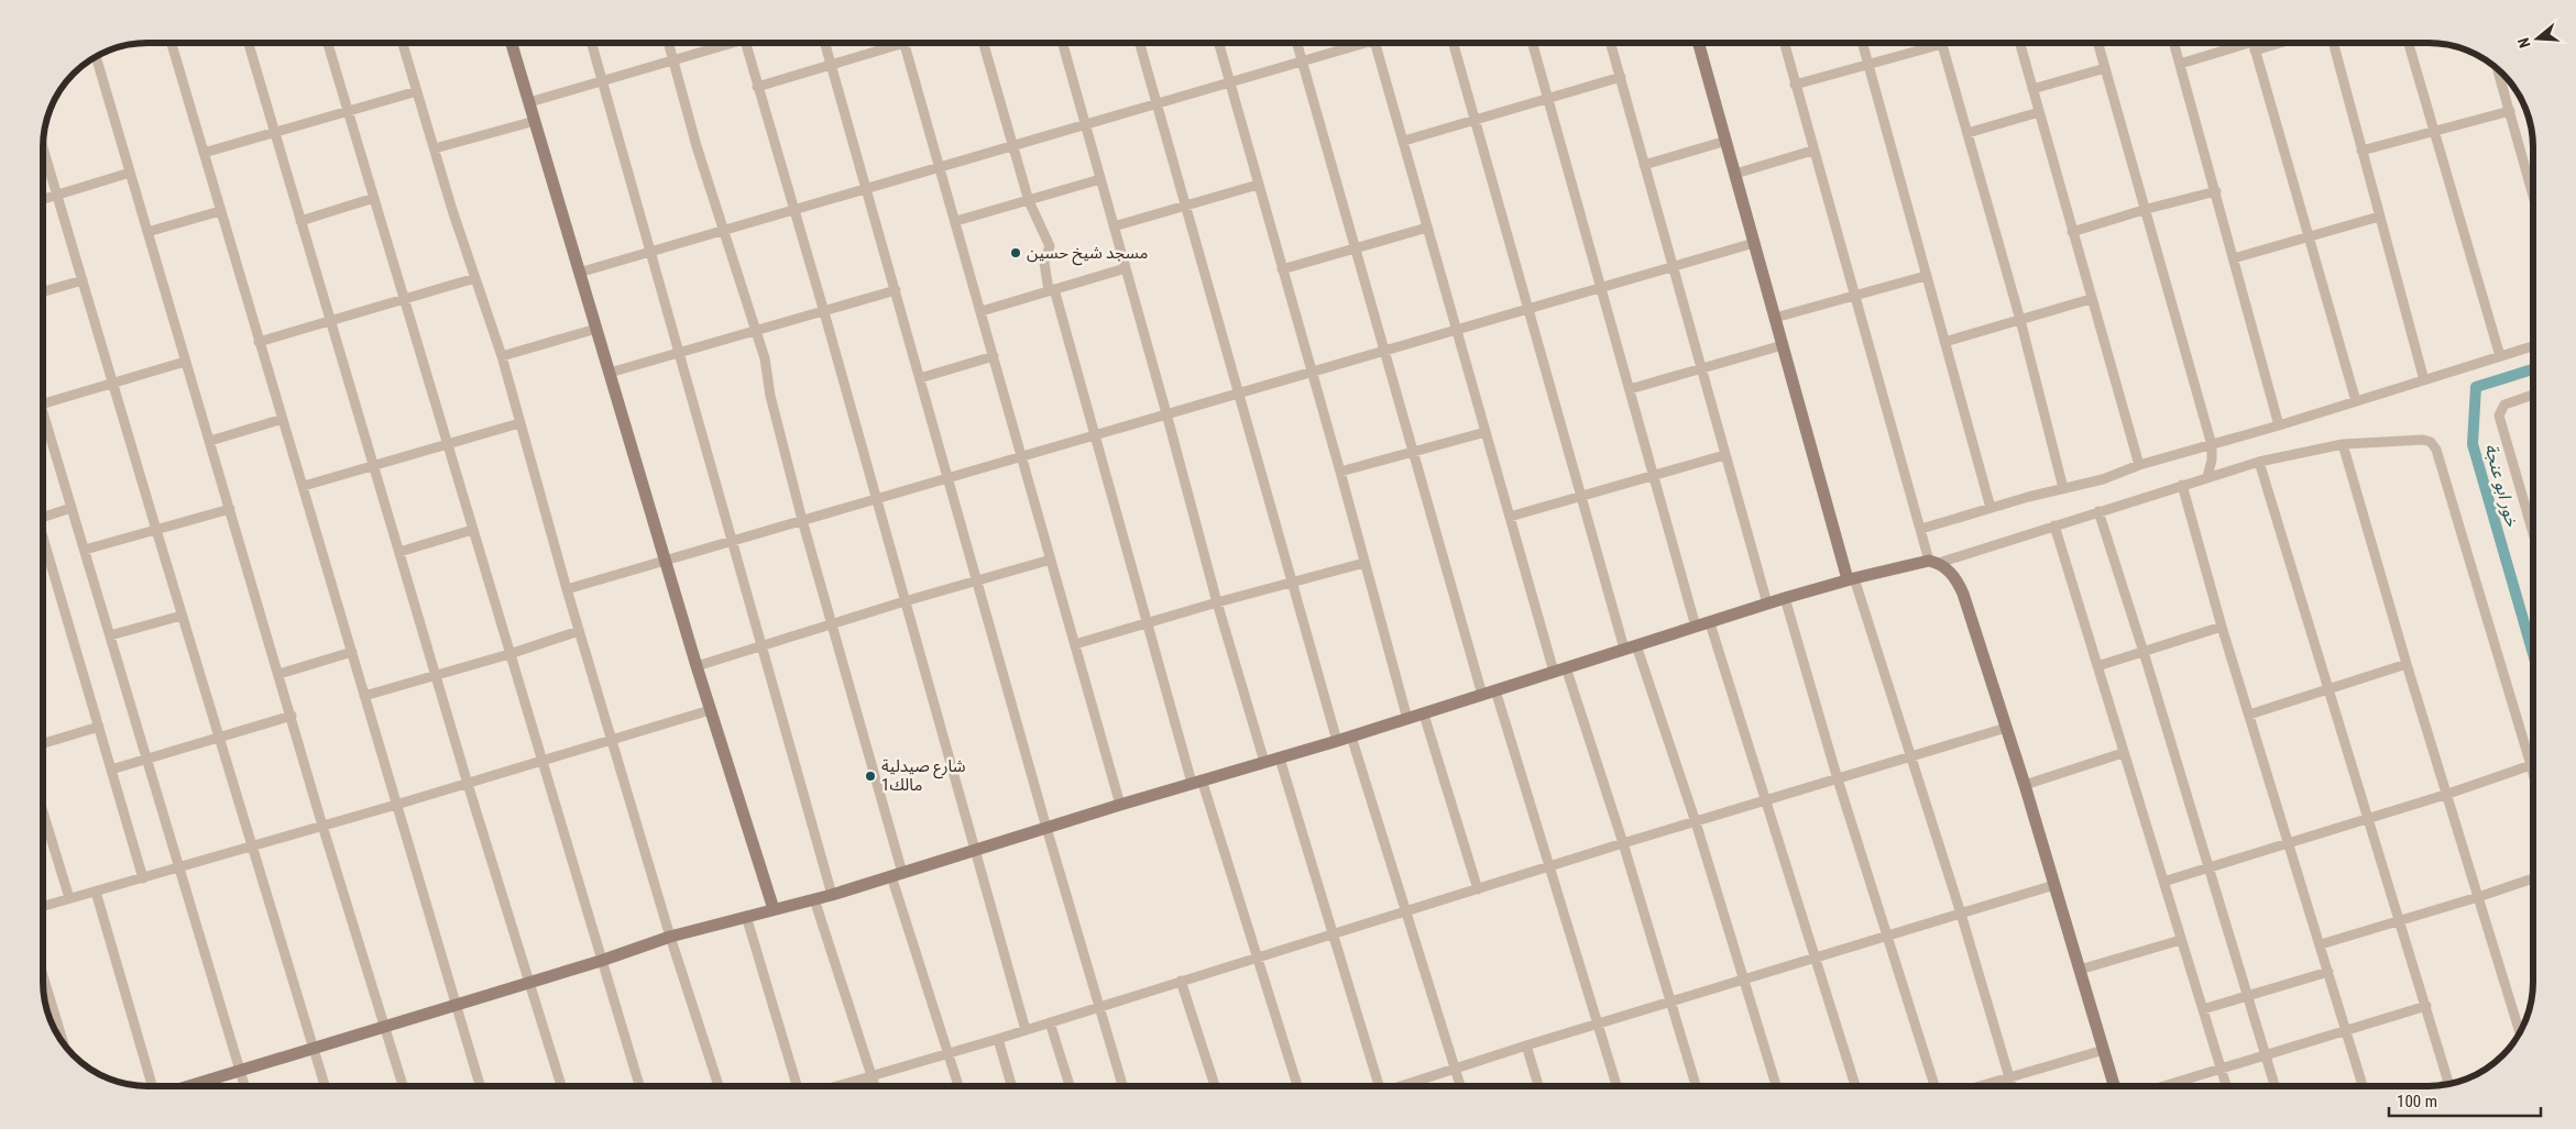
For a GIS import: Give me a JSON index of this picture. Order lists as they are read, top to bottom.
{
  "water": ["خور ابو عنجة"],
  "places": ["مسجد شيخ حسين", "شارع صيدلية مالك1"],
  "scale_bar": "100 m",
  "north": "left"
}
